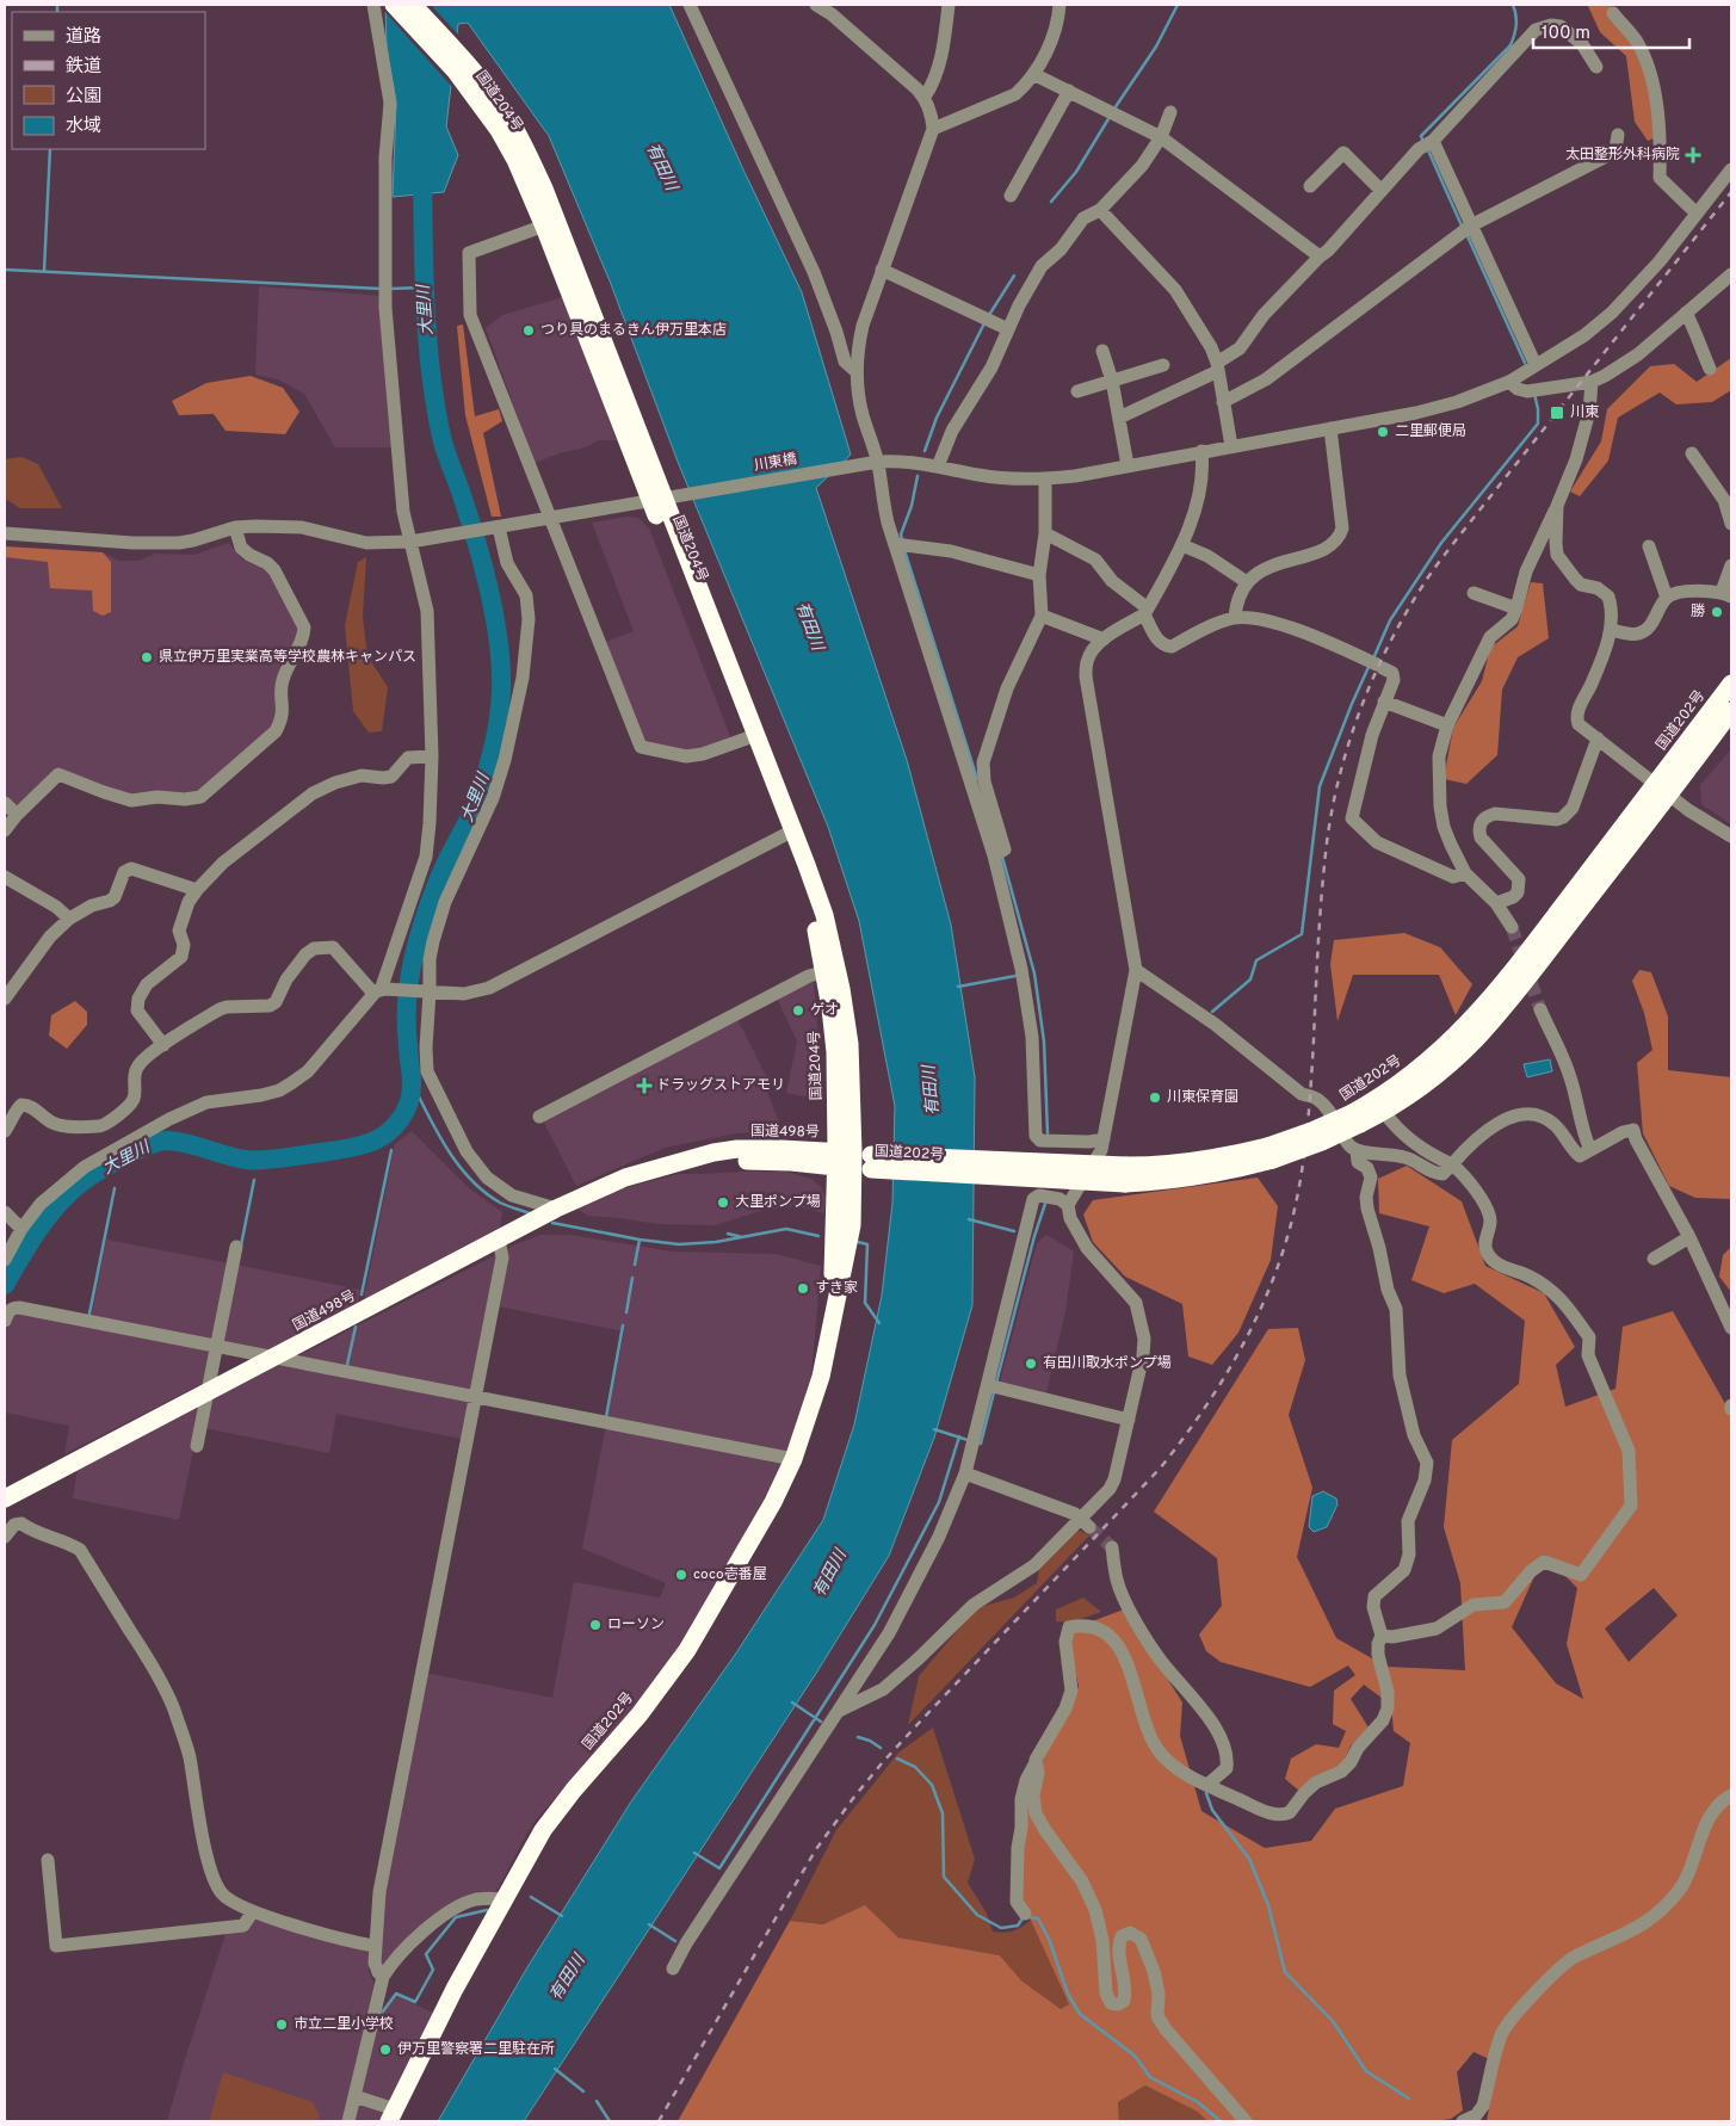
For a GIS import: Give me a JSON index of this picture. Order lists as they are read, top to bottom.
{
  "streets": {
    "highway": ["国道204号", "国道202号", "国道498号"],
    "street": ["川東橋"]
  },
  "crossings": [
    ["国道204号", "川東橋"],
    ["国道204号", "国道202号"],
    ["国道204号", "国道498号"],
    ["国道202号", "国道498号"]
  ],
  "water": ["有田川", "大里川"],
  "places": {
    "health": ["太田整形外科病院", "ドラッグストアモリ"],
    "other": [
      "つり具のまるきん伊万里本店",
      "二里郵便局",
      "勝",
      "県立伊万里実業高等学校農林キャンパス",
      "ゲオ",
      "川東保育園",
      "大里ポンプ場",
      "すき家",
      "有田川取水ポンプ場",
      "coco壱番屋",
      "ローソン",
      "市立二里小学校",
      "伊万里警察署二里駐在所"
    ],
    "transit": ["川東"]
  },
  "legend": [
    "道路",
    "鉄道",
    "公園",
    "水域"
  ],
  "scale_bar": "100 m"
}
